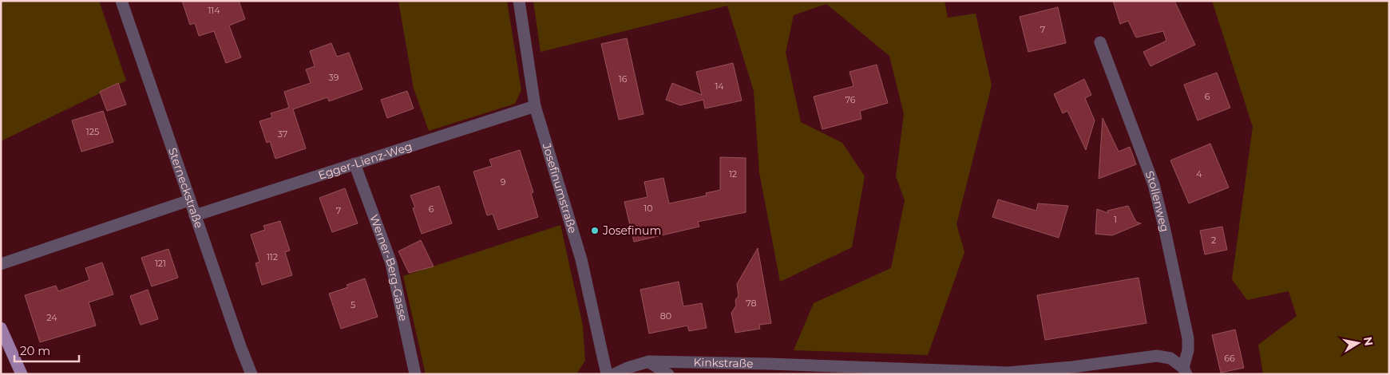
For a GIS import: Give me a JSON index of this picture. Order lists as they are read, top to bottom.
{
  "streets": {
    "street": [
      "Egger-Lienz-Weg",
      "Sterneckstraße",
      "Josefinumstraße",
      "Stollenweg",
      "Werner-Berg-Gasse",
      "Kinkstraße"
    ]
  },
  "crossings": [
    ["Egger-Lienz-Weg", "Sterneckstraße"],
    ["Egger-Lienz-Weg", "Josefinumstraße"],
    ["Egger-Lienz-Weg", "Werner-Berg-Gasse"],
    ["Stollenweg", "Kinkstraße"]
  ],
  "places": ["Josefinum"],
  "house_numbers": [
    "114",
    "7",
    "39",
    "16",
    "14",
    "6",
    "76",
    "125",
    "37",
    "12",
    "4",
    "9",
    "10",
    "6",
    "7",
    "1",
    "2",
    "112",
    "121",
    "78",
    "5",
    "80",
    "24",
    "66"
  ],
  "scale_bar": "20 m",
  "north": "right"
}
